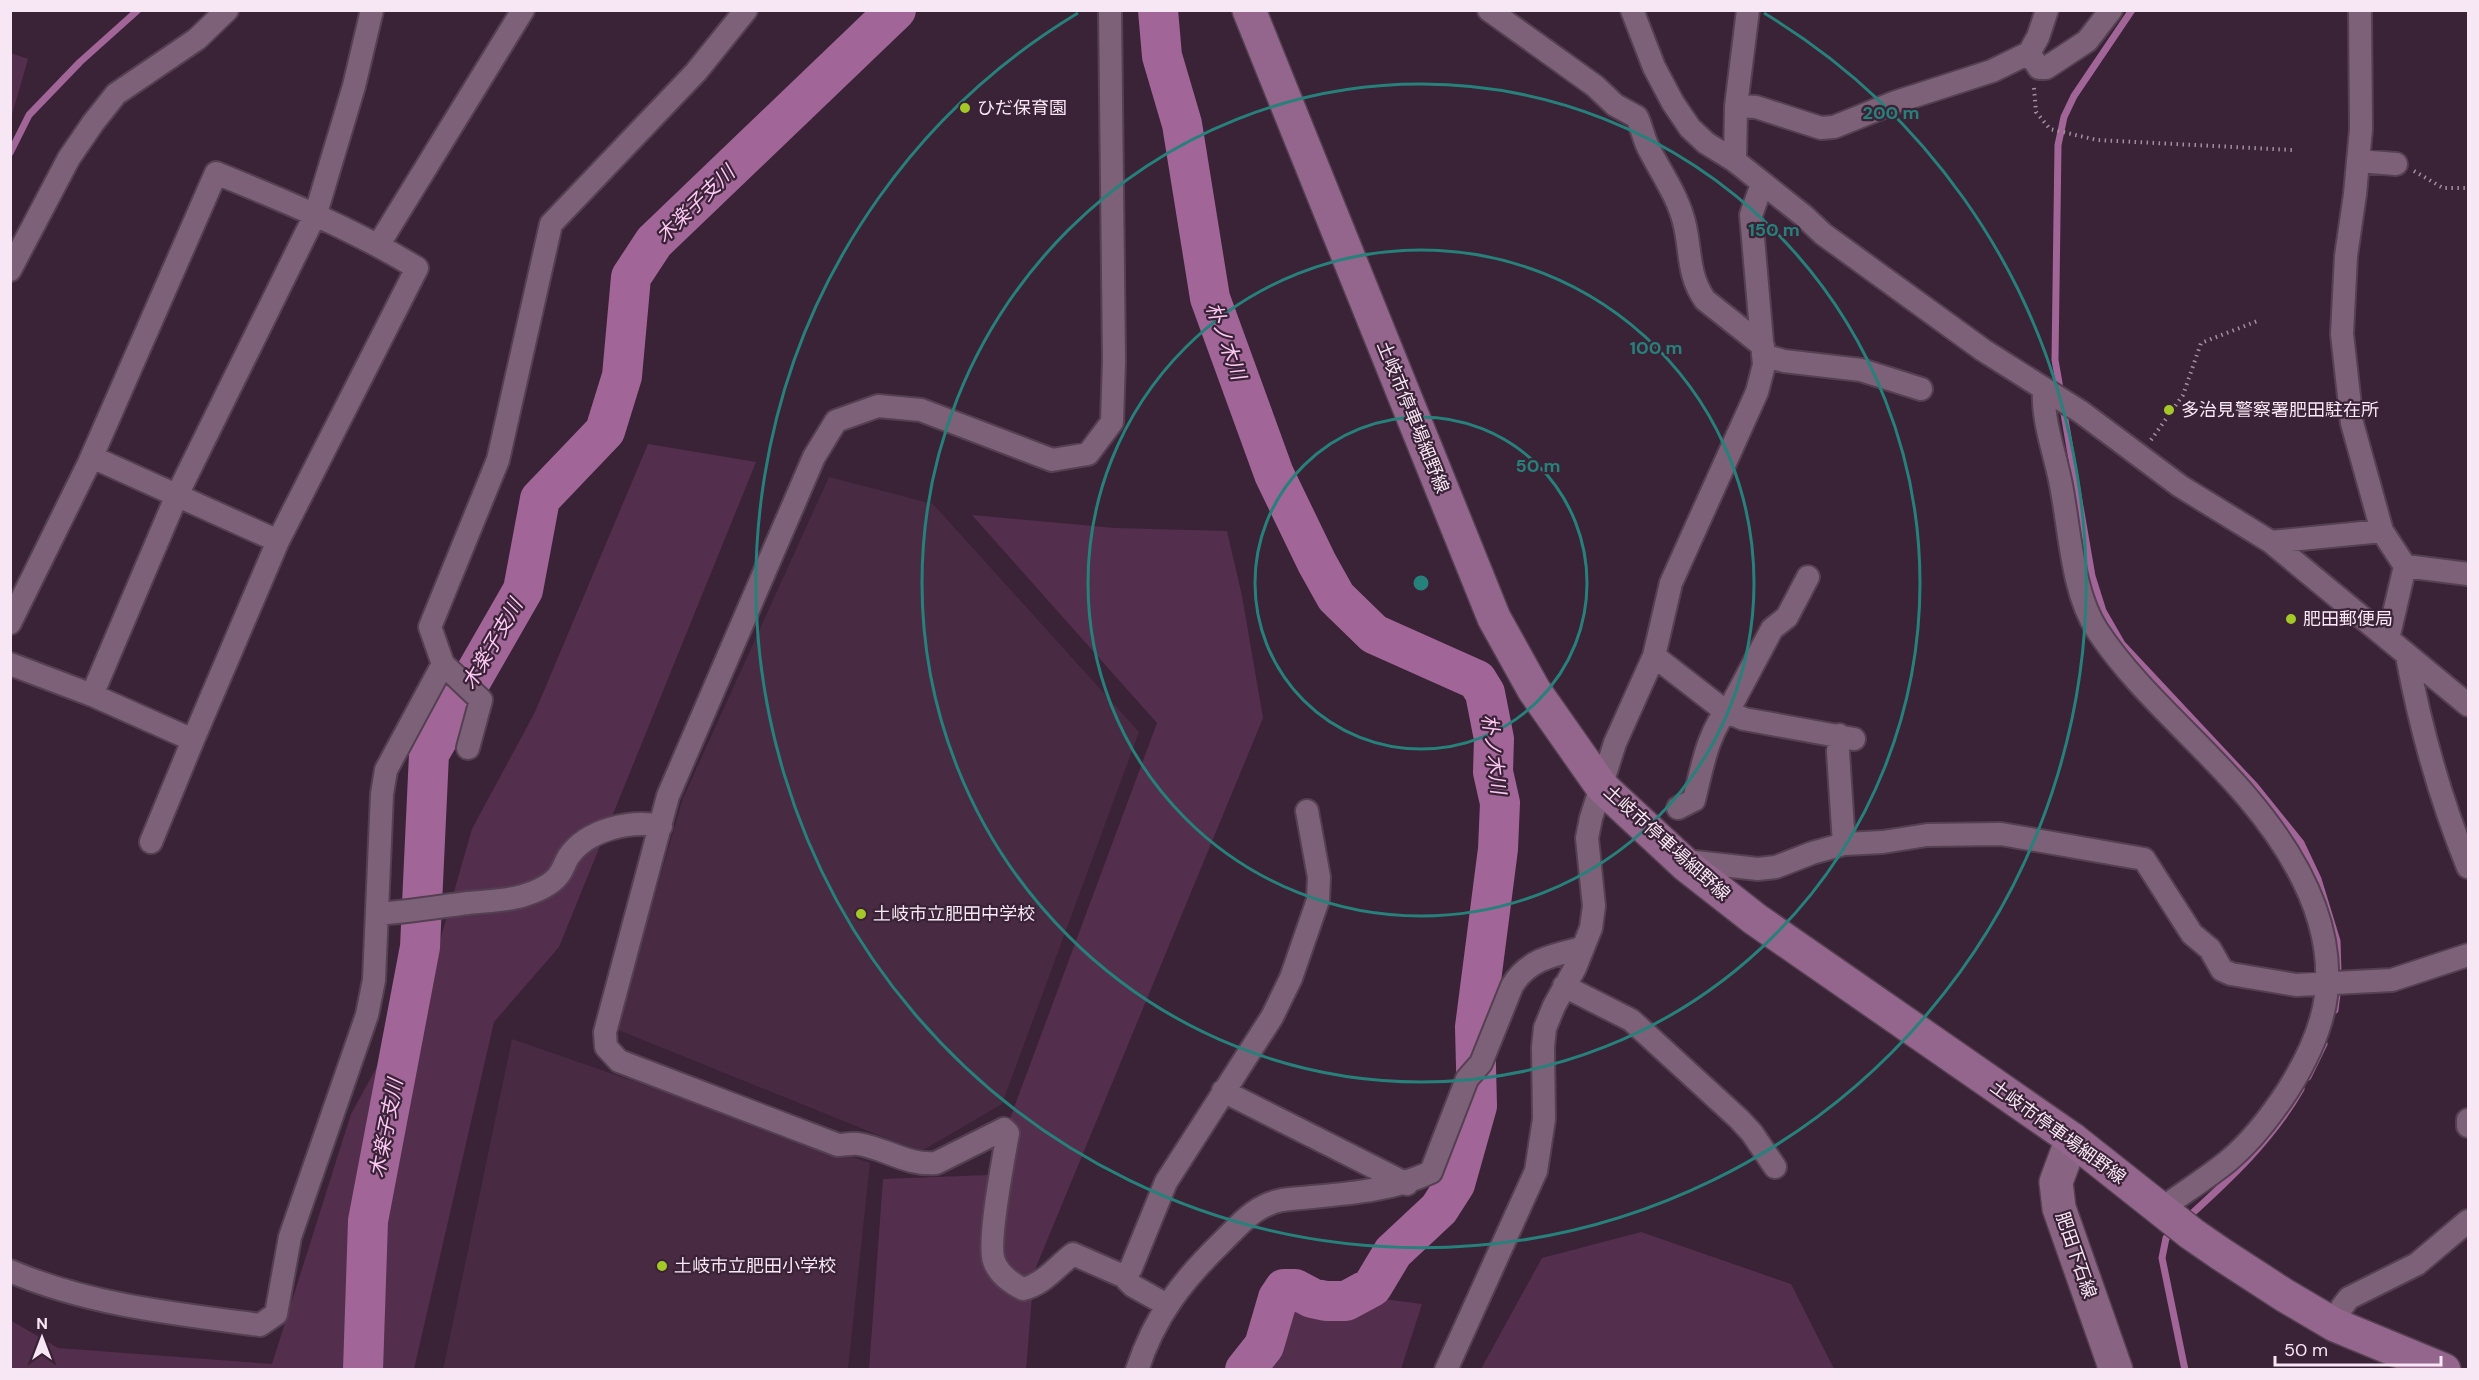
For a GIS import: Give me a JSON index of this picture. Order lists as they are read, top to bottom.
{
  "streets": {
    "main road": ["土岐市停車場細野線", "肥田下石線"]
  },
  "crossings": [
    ["土岐市停車場細野線", "肥田下石線"]
  ],
  "water": ["木楽子支川", "朴ノ木川"],
  "places": [
    "ひだ保育園",
    "多治見警察署肥田駐在所",
    "肥田郵便局",
    "土岐市立肥田中学校",
    "土岐市立肥田小学校"
  ],
  "scale_bar": "50 m",
  "north": "top",
  "rings": [
    "200 m",
    "150 m",
    "100 m",
    "50 m"
  ]
}
